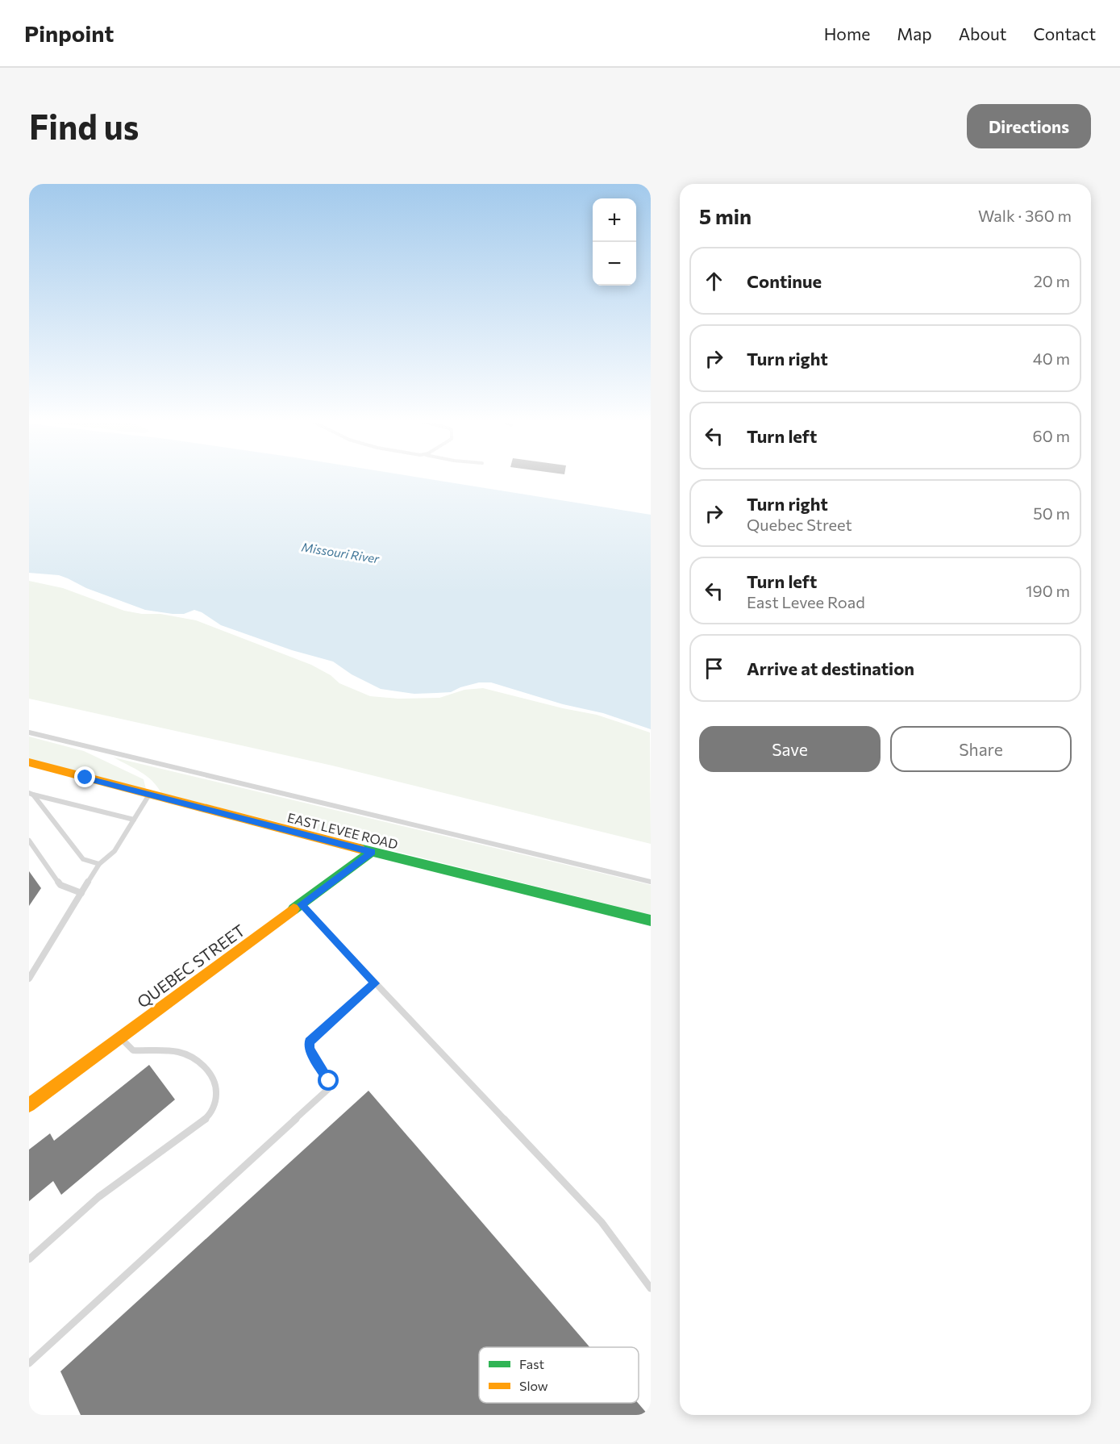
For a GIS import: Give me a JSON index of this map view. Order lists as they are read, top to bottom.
{
  "streets": {
    "street": ["EAST LEVEE ROAD", "QUEBEC STREET"]
  },
  "crossings": [
    ["EAST LEVEE ROAD", "QUEBEC STREET"]
  ],
  "water": ["Missouri River"],
  "legend": ["Fast", "Slow"],
  "page": {
    "header": "Pinpoint",
    "nav": [
      "Home",
      "Map",
      "About",
      "Contact"
    ],
    "buttons": [
      "Directions",
      ["Save", "Share"]
    ],
    "title": "Find us",
    "heading": ["5 min", "Walk · 360 m"],
    "map_buttons": ["+", "−"],
    "list": [
      ["Continue", "20 m"],
      ["Turn right", "40 m"],
      ["Turn left", "60 m"],
      ["Turn right", "Quebec Street", "50 m"],
      ["Turn left", "East Levee Road", "190 m"],
      "Arrive at destination"
    ]
  }
}
